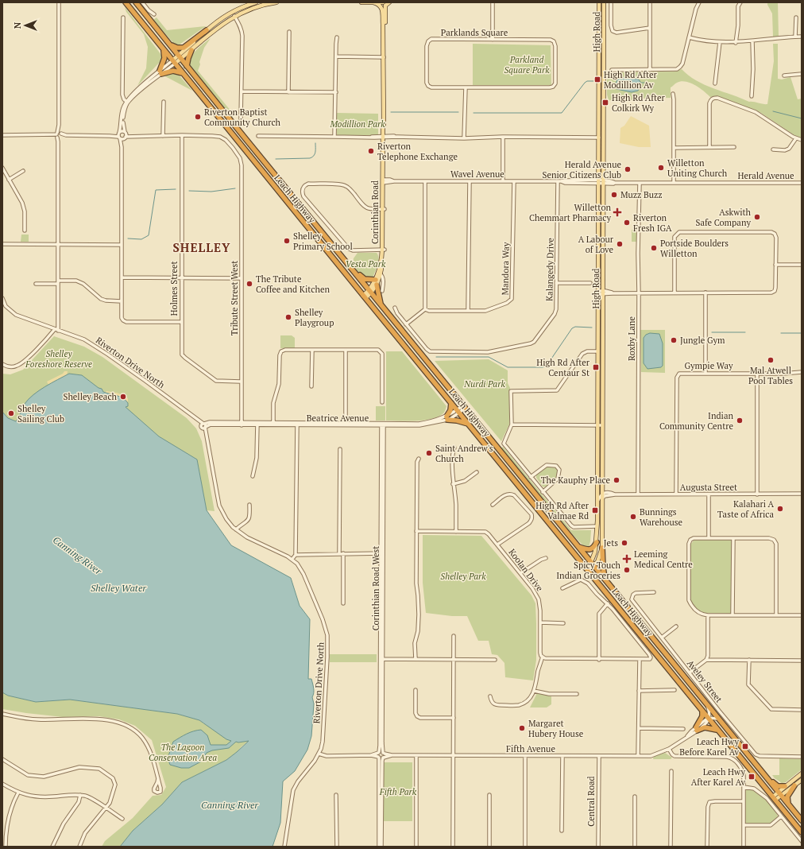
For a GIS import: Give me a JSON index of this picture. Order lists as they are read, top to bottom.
{
  "streets": {
    "highway": ["Leach Highway"],
    "main road": ["High Road", "Corinthian Road"],
    "street": [
      "Parklands Square",
      "Wavel Avenue",
      "Herald Avenue",
      "Mandora Way",
      "Kalangedy Drive",
      "Holmes Street",
      "Tribute Street West",
      "Roxby Lane",
      "Riverton Drive North",
      "Gympie Way",
      "Beatrice Avenue",
      "Augusta Street",
      "Koolan Drive",
      "Corinthian Road West",
      "Aveley Street",
      "Fifth Avenue",
      "Central Road"
    ]
  },
  "crossings": [
    ["High Road", "Wavel Avenue"],
    ["High Road", "Herald Avenue"],
    ["High Road", "Leach Highway"],
    ["High Road", "Augusta Street"],
    ["Wavel Avenue", "Herald Avenue"],
    ["Wavel Avenue", "Corinthian Road"],
    ["Wavel Avenue", "Mandora Way"],
    ["Wavel Avenue", "Kalangedy Drive"],
    ["Herald Avenue", "Roxby Lane"],
    ["Leach Highway", "Corinthian Road"],
    ["Leach Highway", "Beatrice Avenue"],
    ["Leach Highway", "Fifth Avenue"],
    ["Holmes Street", "Tribute Street West"],
    ["Tribute Street West", "Beatrice Avenue"],
    ["Roxby Lane", "Augusta Street"],
    ["Riverton Drive North", "Beatrice Avenue"],
    ["Gympie Way", "Augusta Street"],
    ["Beatrice Avenue", "Corinthian Road West"],
    ["Corinthian Road West", "Fifth Avenue"],
    ["Fifth Avenue", "Central Road"]
  ],
  "districts": ["SHELLEY"],
  "water": ["Canning River", "Shelley Water"],
  "parks": [
    "Parkland Square Park",
    "Modillion Park",
    "Vesta Park",
    "Shelley Foreshore Reserve",
    "Nurdi Park",
    "Shelley Park",
    "The Lagoon Conservation Area",
    "Fifth Park"
  ],
  "places": {
    "transit": [
      "High Rd After Modillion Av",
      "High Rd After Colkirk Wy",
      "High Rd After Centaur St",
      "High Rd After Valmae Rd",
      "Leach Hwy Before Karel Av",
      "Leach Hwy After Karel Av"
    ],
    "other": [
      "Riverton Baptist Community Church",
      "Riverton Telephone Exchange",
      "Willetton Uniting Church",
      "Herald Avenue Senior Citizens Club",
      "Muzz Buzz",
      "Askwith Safe Company",
      "Riverton Fresh IGA",
      "Shelley Primary School",
      "A Labour of Love",
      "Portside Boulders Willetton",
      "The Tribute Coffee and Kitchen",
      "Shelley Playgroup",
      "Jungle Gym",
      "Mal Atwell Pool Tables",
      "Shelley Beach",
      "Shelley Sailing Club",
      "Indian Community Centre",
      "Saint Andrew's Church",
      "The Kauphy Place",
      "Kalahari A Taste of Africa",
      "Bunnings Warehouse",
      "Jets",
      "Spicy Touch Indian Groceries",
      "Margaret Hubery House"
    ],
    "health": ["Willetton Chemmart Pharmacy", "Leeming Medical Centre"]
  },
  "north": "left"
}
